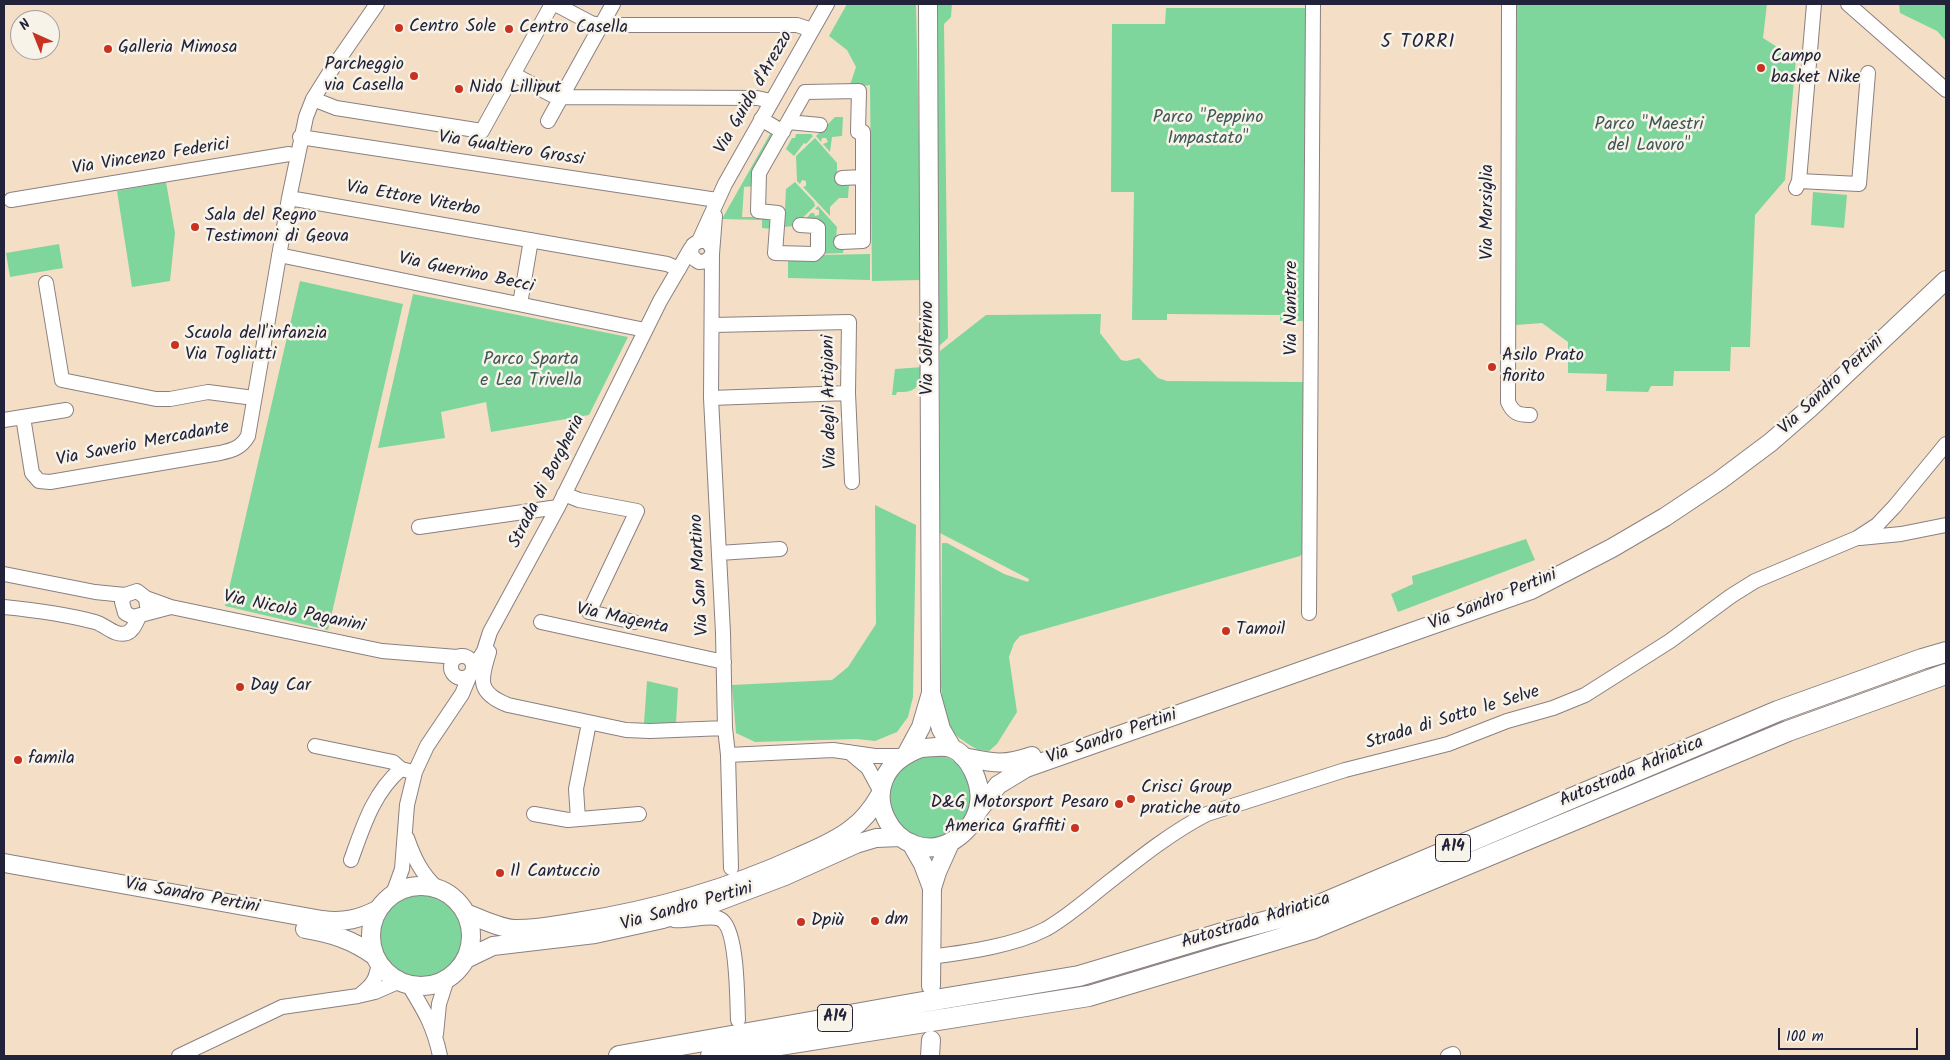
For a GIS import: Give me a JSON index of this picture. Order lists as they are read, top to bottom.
{
  "streets": {
    "highway": ["Autostrada Adriatica", "A14"],
    "main road": ["Via Solferino", "Via Sandro Pertini"],
    "street": [
      "Via Guido d'Arezzo",
      "Via Gualtiero Grossi",
      "Via Vincenzo Federici",
      "Via Ettore Viterbo",
      "Via Marsiglia",
      "Via Guerrino Becci",
      "Via Nanterre",
      "Via degli Artigiani",
      "Via Saverio Mercadante",
      "Strada di Borgheria",
      "Via San Martino",
      "Via Nicolò Paganini",
      "Via Magenta",
      "Strada di Sotto le Selve"
    ]
  },
  "crossings": [
    ["Via Guido d'Arezzo", "Via Gualtiero Grossi"],
    ["Via Guido d'Arezzo", "Strada di Borgheria"],
    ["Via Gualtiero Grossi", "Via Saverio Mercadante"],
    ["Via Gualtiero Grossi", "Strada di Borgheria"],
    ["Via Vincenzo Federici", "Via Saverio Mercadante"],
    ["Via Ettore Viterbo", "Via Saverio Mercadante"],
    ["Via Ettore Viterbo", "Strada di Borgheria"],
    ["Via Guerrino Becci", "Via Saverio Mercadante"],
    ["Via Guerrino Becci", "Strada di Borgheria"],
    ["Via Solferino", "Via Sandro Pertini"],
    ["Via Sandro Pertini", "Strada di Borgheria"],
    ["Via degli Artigiani", "Via San Martino"],
    ["Strada di Borgheria", "Via Nicolò Paganini"],
    ["Via San Martino", "Via Magenta"]
  ],
  "districts": ["5 TORRI"],
  "parks": ["Parco \"Peppino Impastato\"", "Parco \"Maestri del Lavoro\"", "Parco Sparta e Lea Trivella"],
  "places": [
    "Centro Sole",
    "Centro Casella",
    "Galleria Mimosa",
    "Campo basket Nike",
    "Parcheggio via Casella",
    "Nido Lilliput",
    "Sala del Regno Testimoni di Geova",
    "Scuola dell'infanzia Via Togliatti",
    "Asilo Prato fiorito",
    "Tamoil",
    "Day Car",
    "famila",
    "Crisci Group pratiche auto",
    "D&G Motorsport Pesaro",
    "America Graffiti",
    "Il Cantuccio",
    "dm",
    "Dpiù"
  ],
  "scale_bar": "100 m",
  "north": "top left"
}
